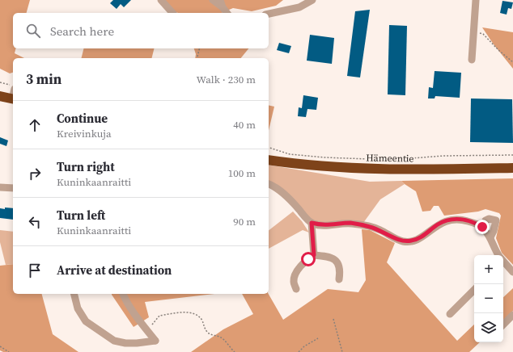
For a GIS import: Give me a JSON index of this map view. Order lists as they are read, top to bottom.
{
  "streets": {
    "highway": ["Hämeentie"]
  },
  "page": {
    "search": "Search here",
    "heading": ["3 min", "Walk · 230 m"],
    "list": [
      ["Continue", "Kreivinkuja", "40 m"],
      ["Turn right", "Kuninkaanraitti", "100 m"],
      ["Turn left", "Kuninkaanraitti", "90 m"],
      "Arrive at destination"
    ],
    "map_buttons": ["+", "−"]
  }
}
